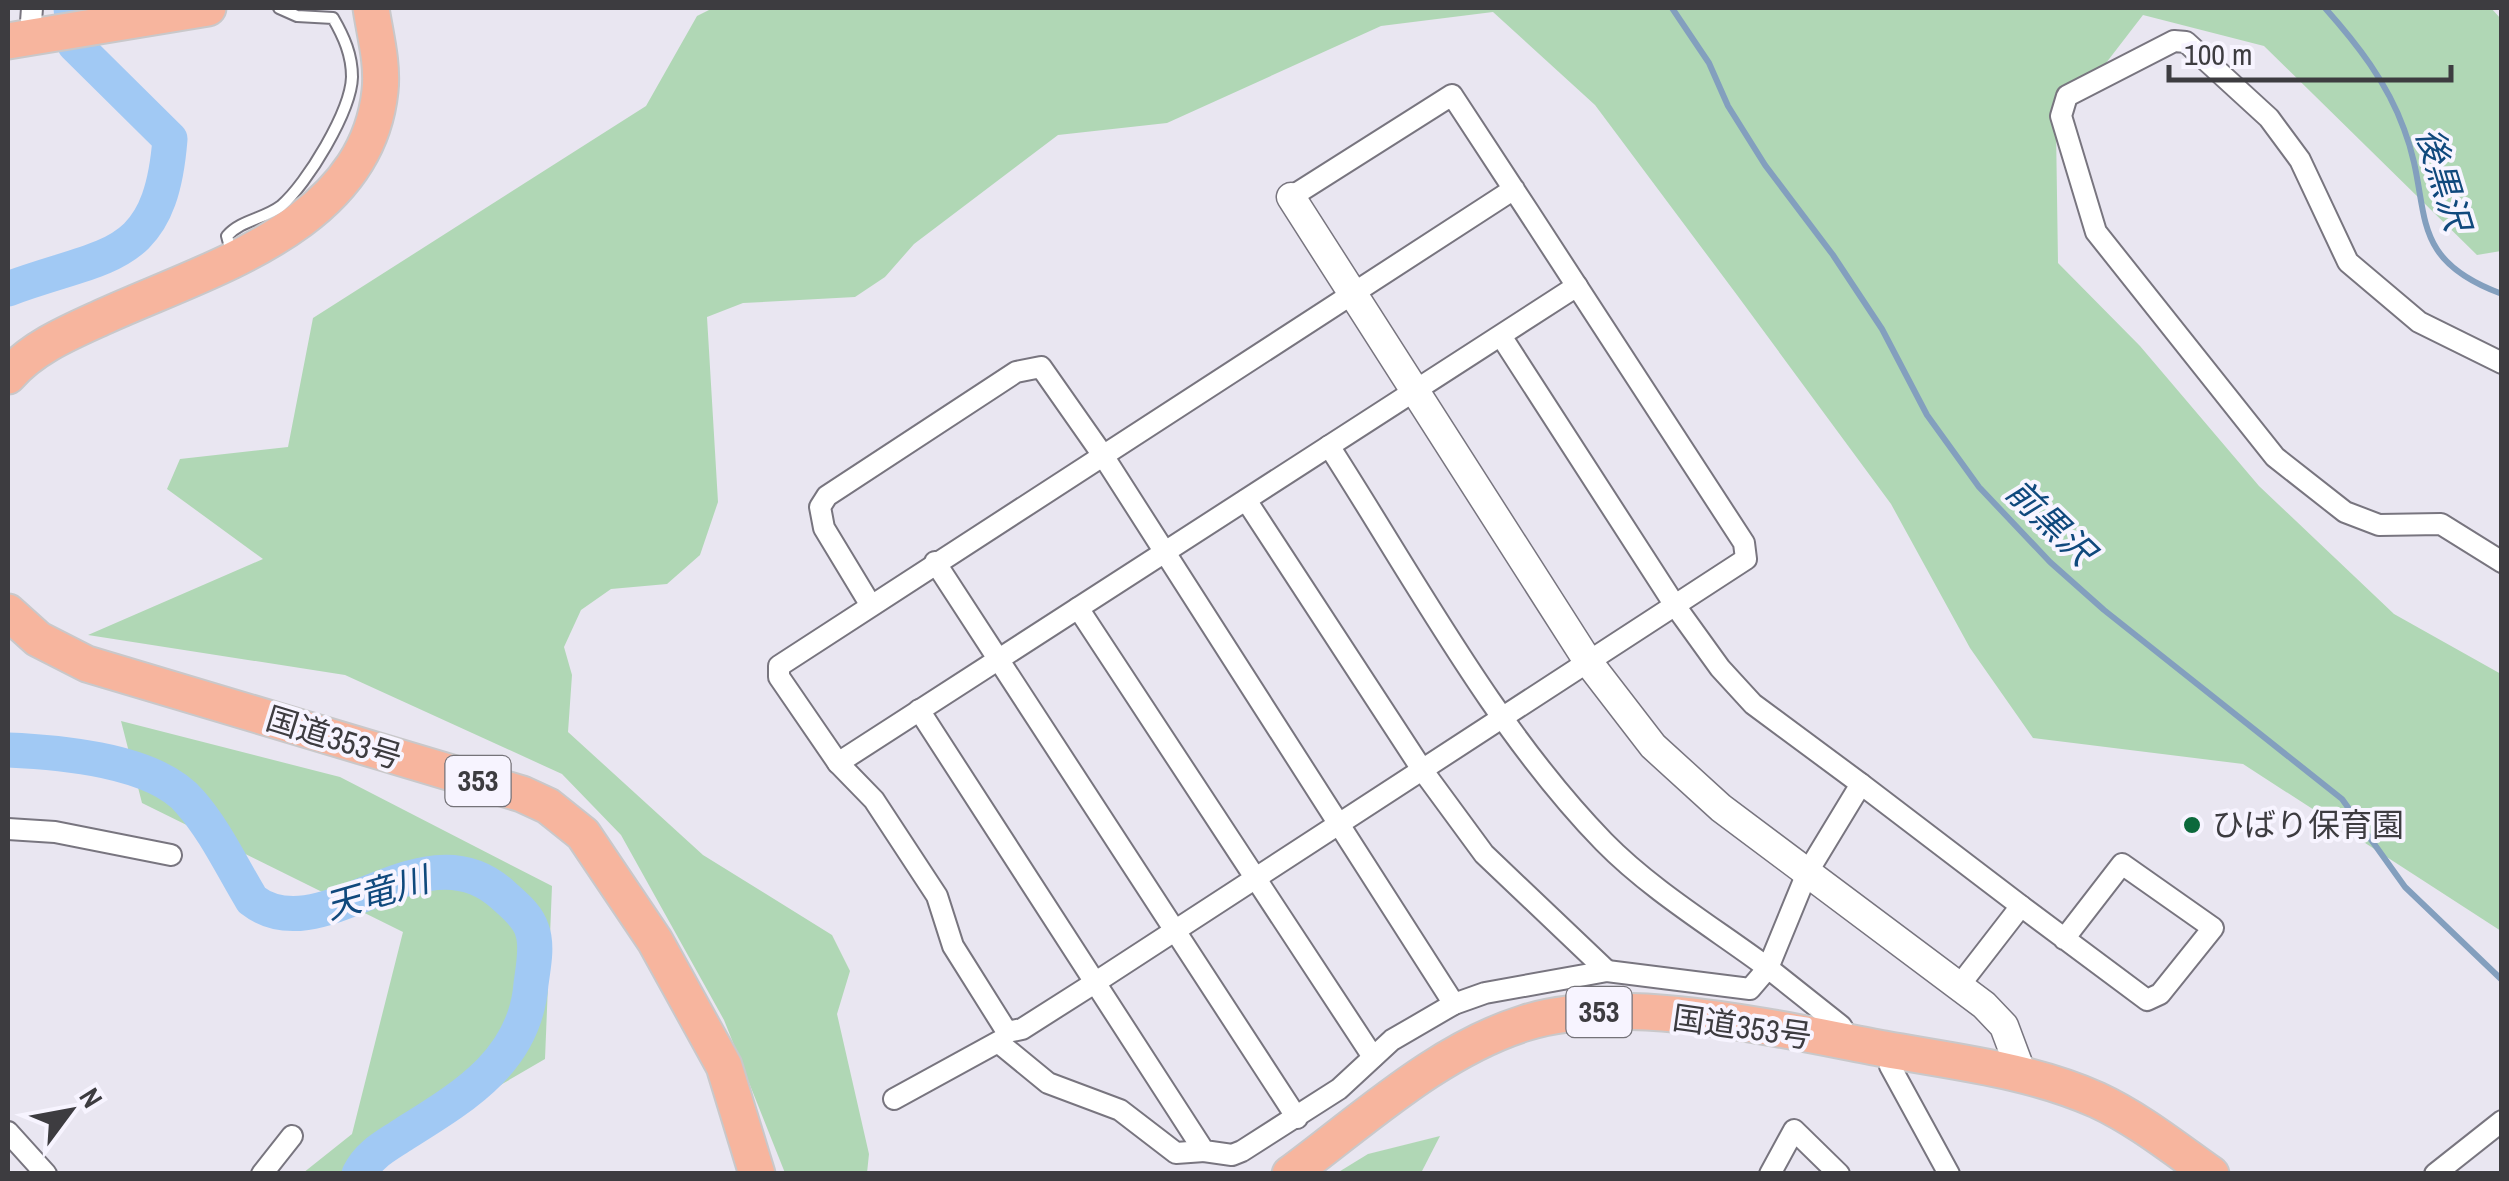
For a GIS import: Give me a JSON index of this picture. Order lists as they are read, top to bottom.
{
  "streets": {
    "highway": ["国道353号", "353"]
  },
  "water": ["後黒沢", "前黒沢", "天竜川"],
  "places": ["ひばり保育園"],
  "scale_bar": "100 m",
  "north": "top right"
}
